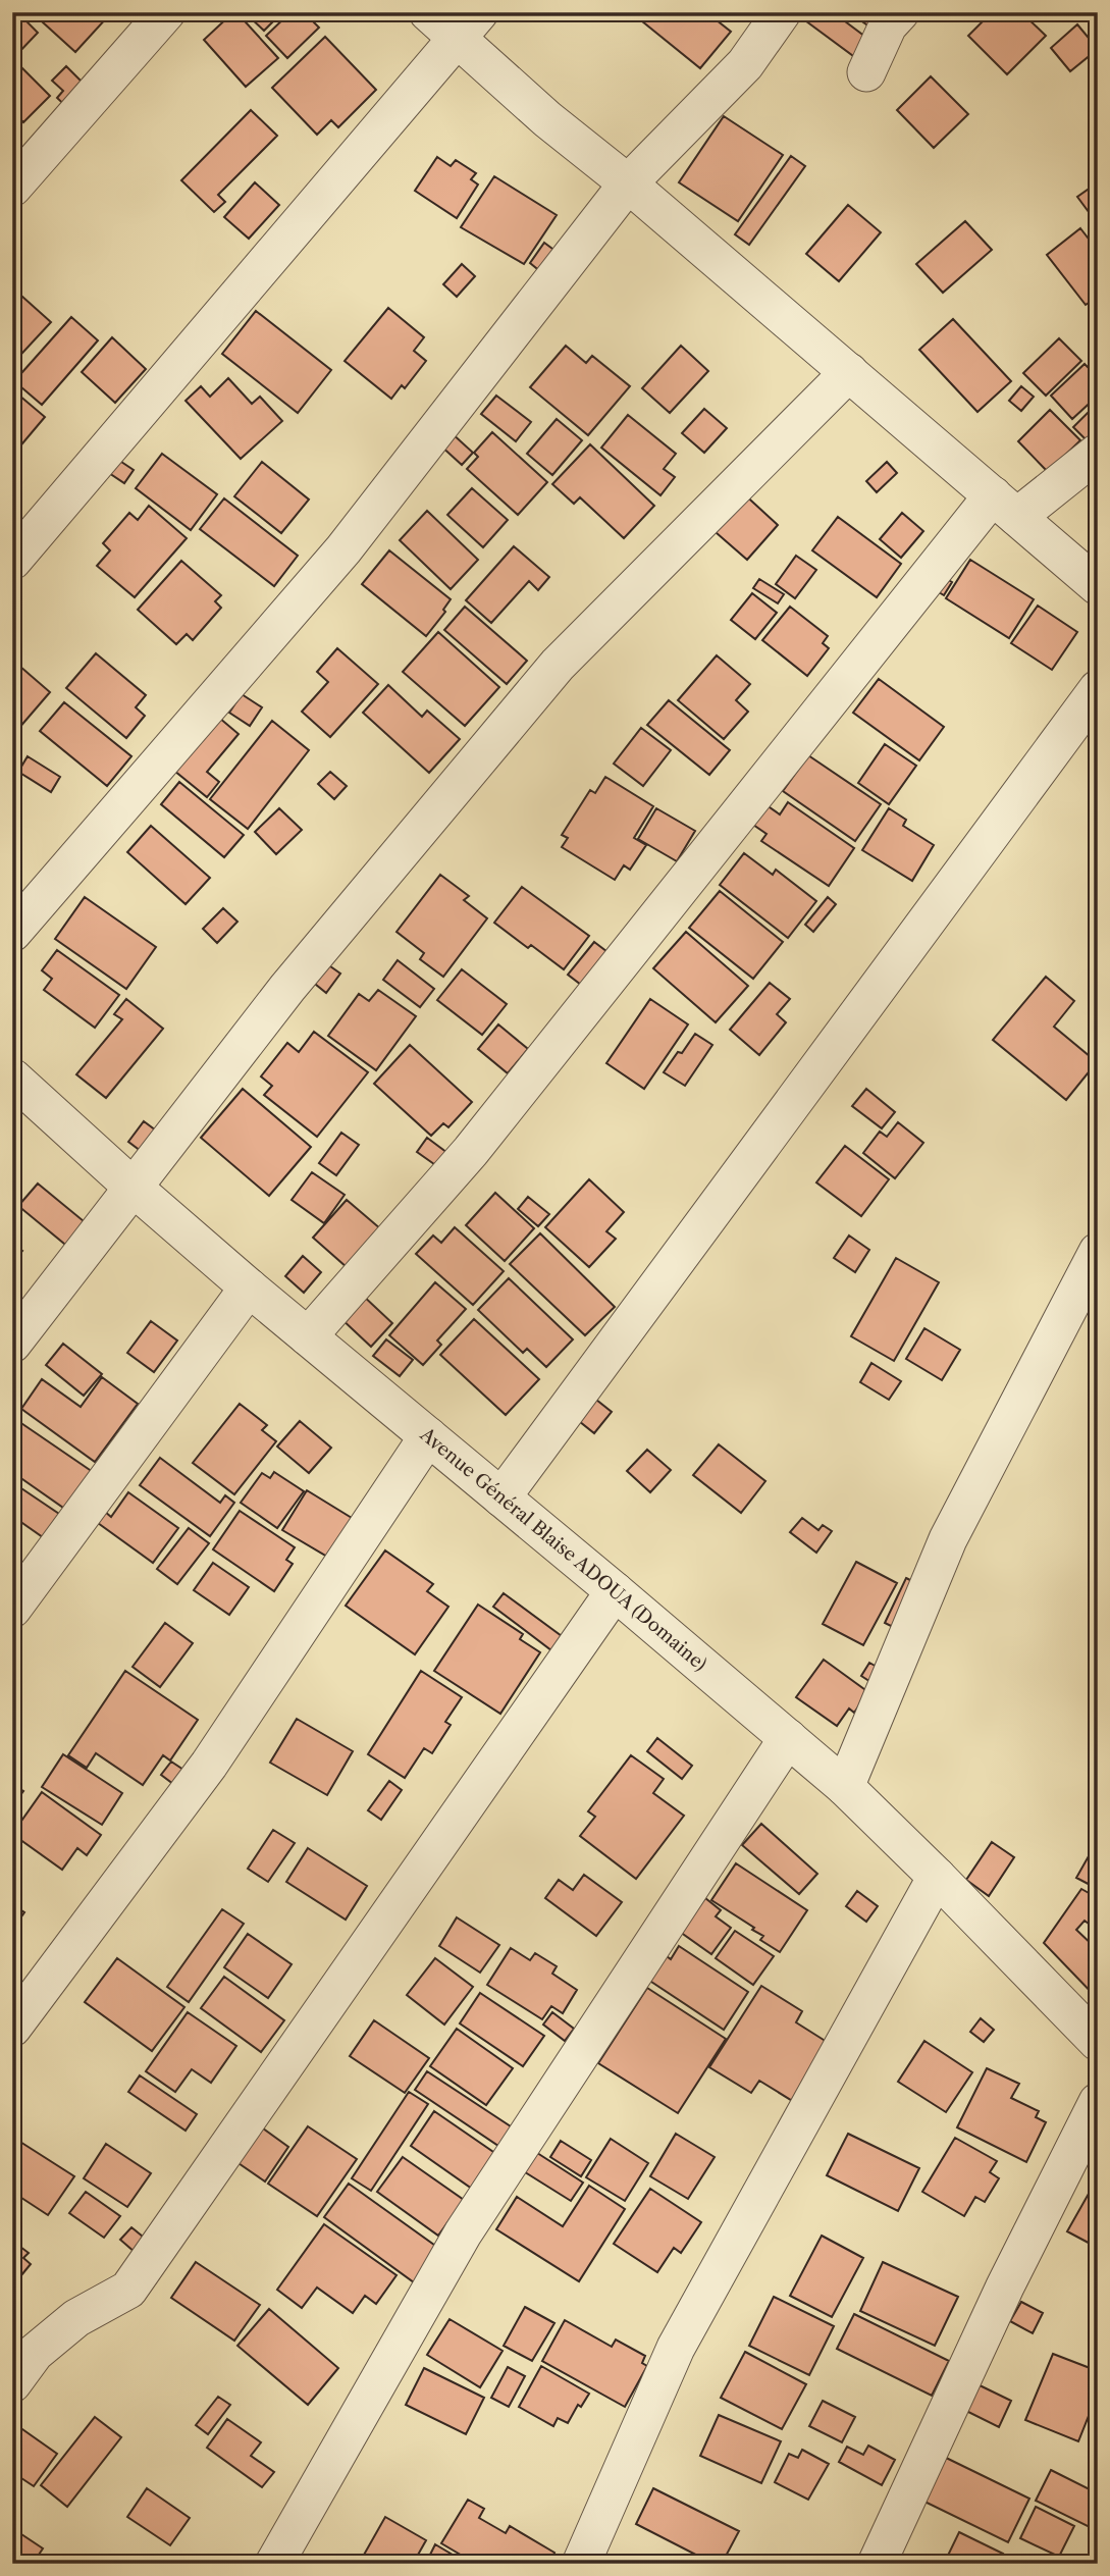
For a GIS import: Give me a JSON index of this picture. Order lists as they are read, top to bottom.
{
  "streets": {
    "street": ["Avenue Général Blaise ADOUA (Domaine)"]
  }
}
